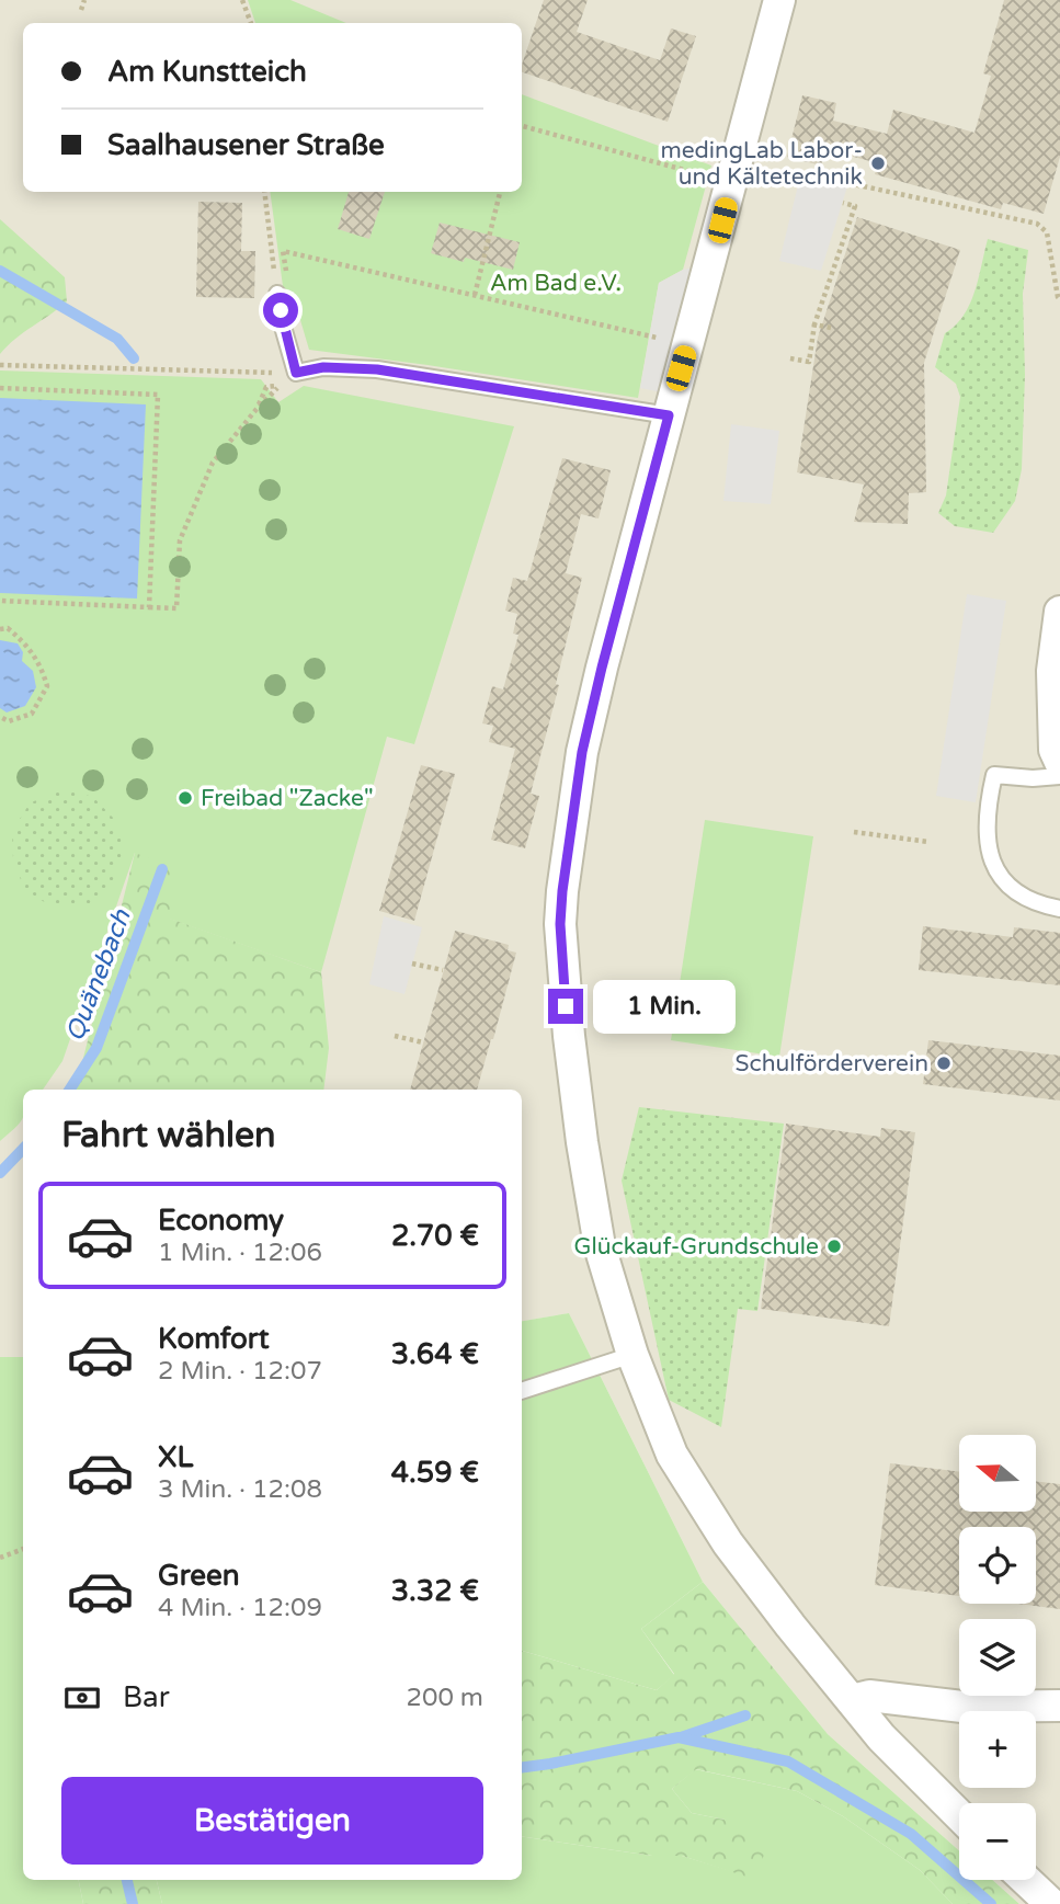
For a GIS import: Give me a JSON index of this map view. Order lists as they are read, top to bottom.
{
  "water": ["Quänebach"],
  "parks": ["Am Bad e.V."],
  "places": [
    "medingLab Labor- und Kältetechnik",
    "Freibad \"Zacke\"",
    "Schulförderverein",
    "Glückauf-Grundschule"
  ],
  "north": "left",
  "page": {
    "banner": ["Am Kunstteich", "Saalhausener Straße"],
    "bubble": "1 Min.",
    "heading": "Fahrt wählen",
    "list": [
      {
        "name": "Economy",
        "note": "1 Min. · 12:06",
        "value": "2.70 €"
      },
      {
        "name": "Komfort",
        "note": "2 Min. · 12:07",
        "value": "3.64 €"
      },
      {
        "name": "XL",
        "note": "3 Min. · 12:08",
        "value": "4.59 €"
      },
      {
        "name": "Green",
        "note": "4 Min. · 12:09",
        "value": "3.32 €"
      }
    ],
    "map_buttons": ["+", "−"],
    "pay": ["Bar", "200 m"],
    "buttons": "Bestätigen"
  }
}
